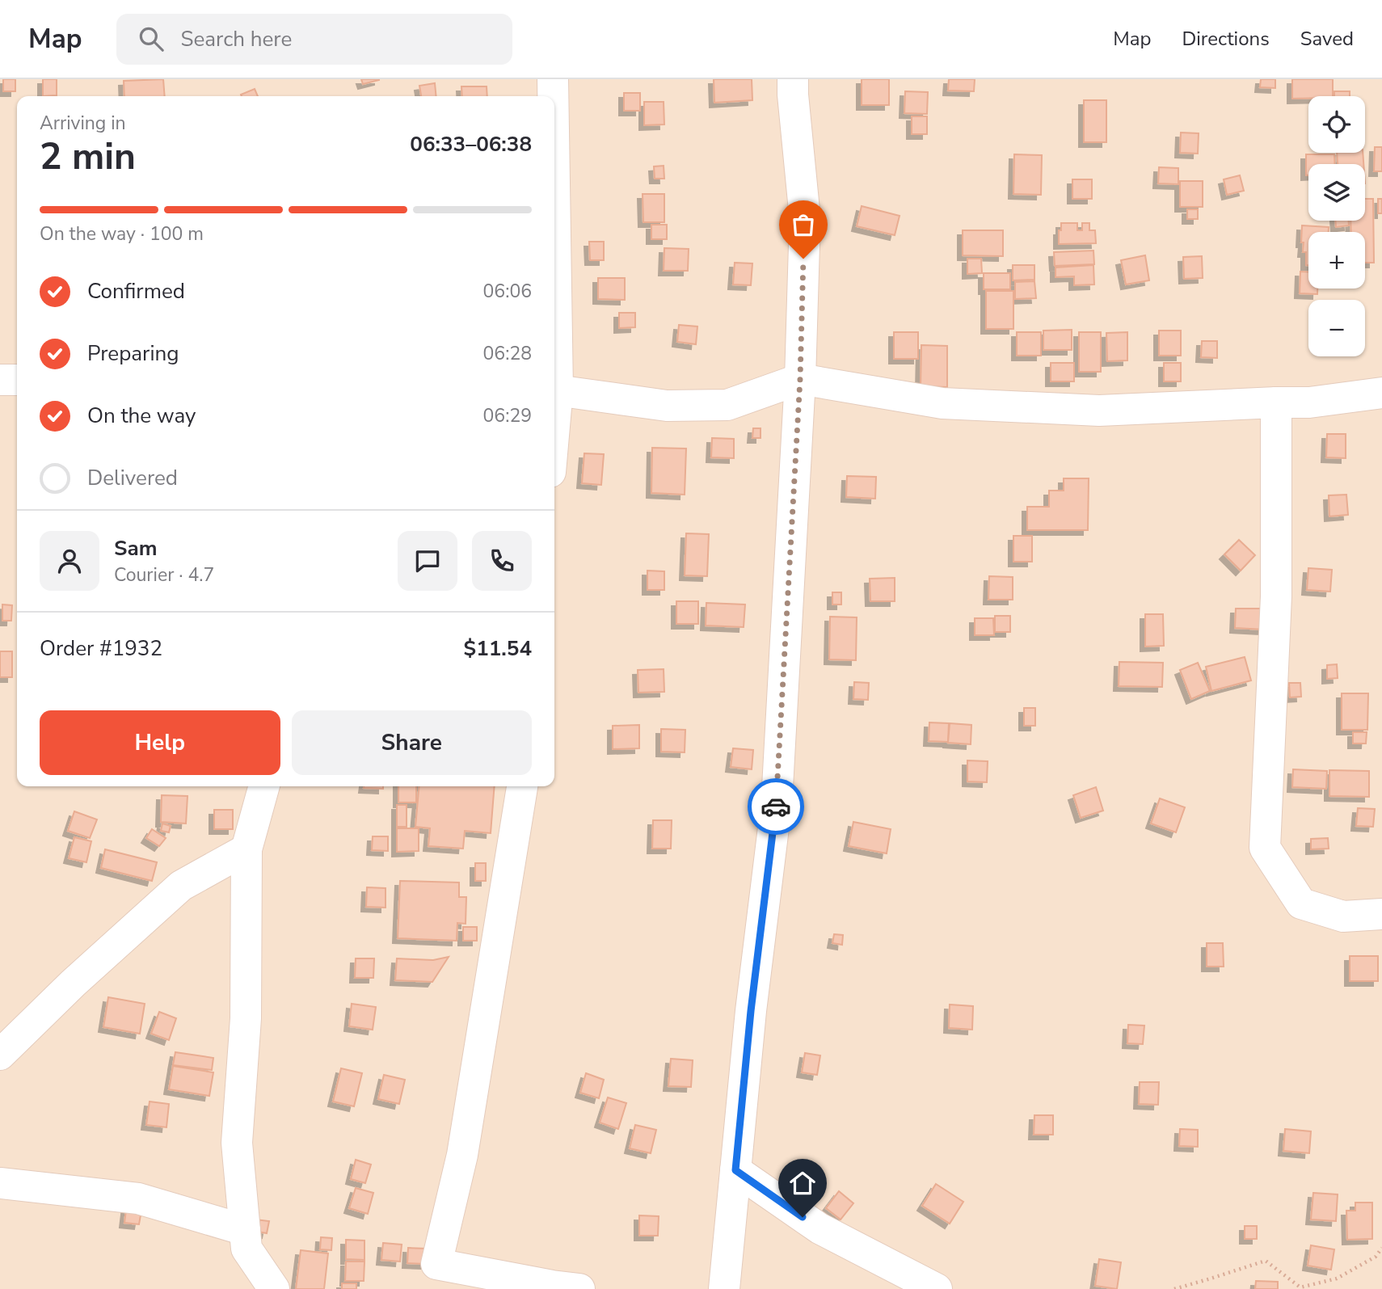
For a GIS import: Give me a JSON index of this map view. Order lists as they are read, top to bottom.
{
  "page": {
    "header": "Map",
    "search": "Search here",
    "nav": ["Map", "Directions", "Saved"],
    "map_buttons": ["+", "−"],
    "heading": ["2 min", "Arriving in", "06:33–06:38"],
    "panel": [
      "Sam",
      "Courier · 4.7",
      "Order #1932",
      "$11.54"
    ],
    "bar": "On the way · 100 m",
    "list": [
      ["Confirmed", "06:06"],
      ["Preparing", "06:28"],
      ["On the way", "06:29"],
      "Delivered"
    ],
    "buttons": ["Help", "Share"]
  }
}
